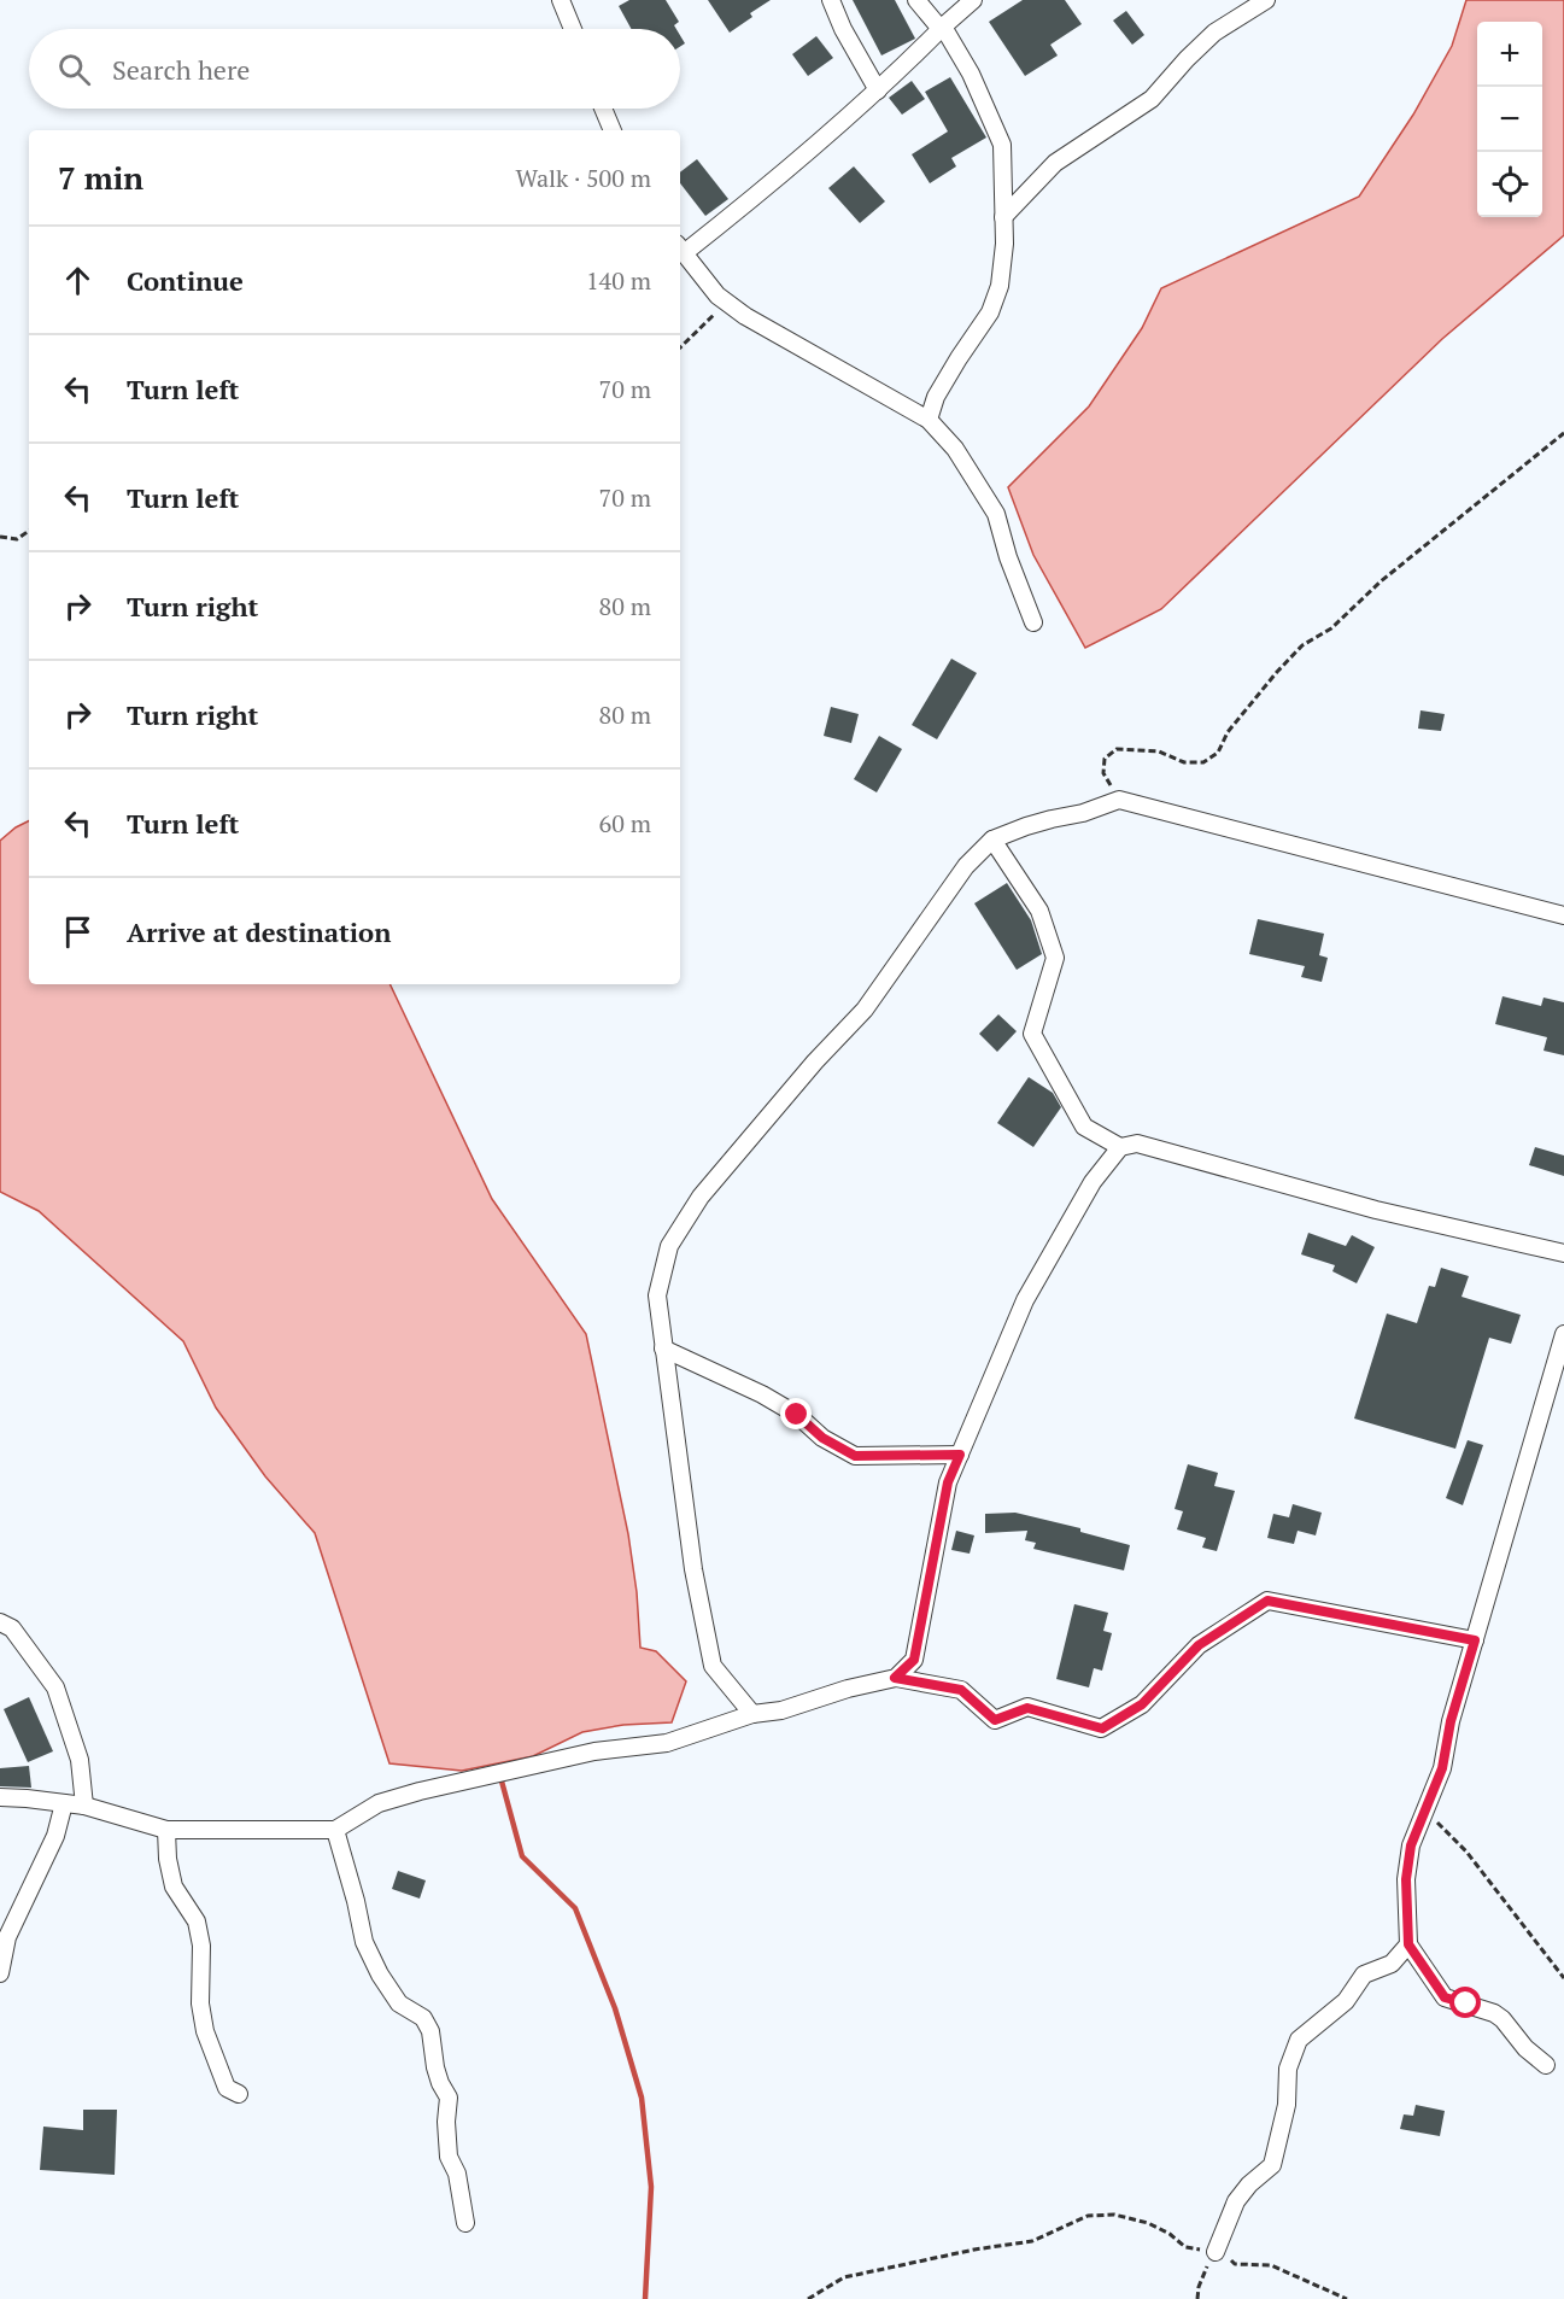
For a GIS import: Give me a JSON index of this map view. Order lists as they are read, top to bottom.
{
  "page": {
    "map_buttons": ["+", "−"],
    "search": "Search here",
    "heading": ["7 min", "Walk · 500 m"],
    "list": [
      ["Continue", "140 m"],
      ["Turn left", "70 m"],
      ["Turn left", "70 m"],
      ["Turn right", "80 m"],
      ["Turn right", "80 m"],
      ["Turn left", "60 m"],
      "Arrive at destination"
    ]
  }
}
